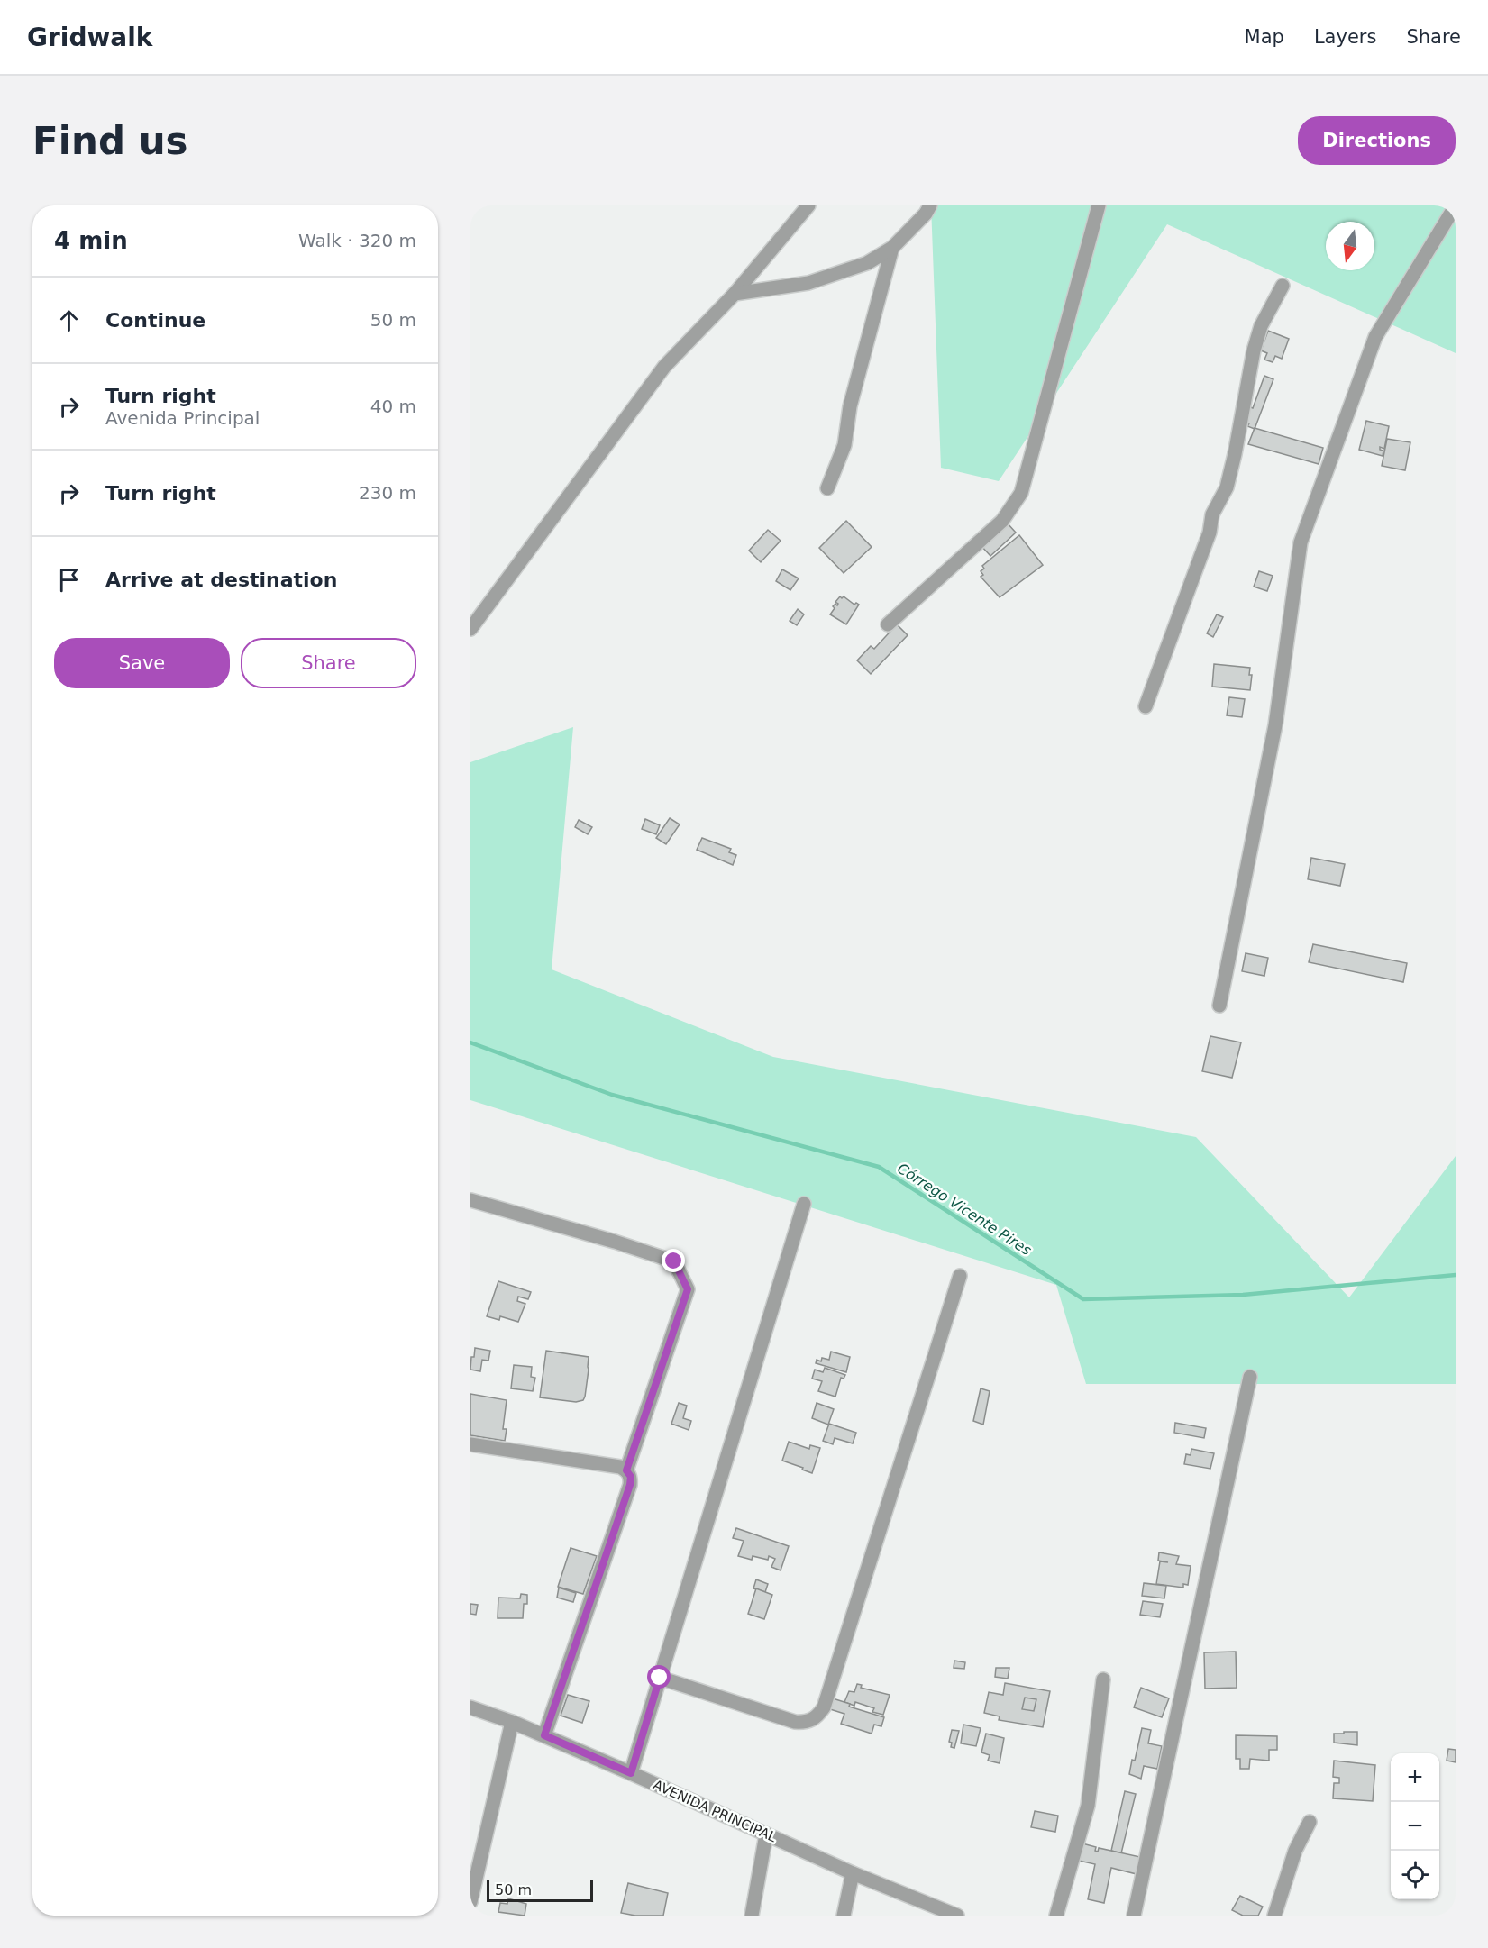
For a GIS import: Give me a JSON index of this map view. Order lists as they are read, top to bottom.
{
  "streets": {
    "street": ["AVENIDA PRINCIPAL"]
  },
  "water": ["Córrego Vicente Pires"],
  "scale_bar": "50 m",
  "north": "bottom",
  "page": {
    "header": "Gridwalk",
    "nav": ["Map", "Layers", "Share"],
    "buttons": [
      "Directions",
      ["Save", "Share"]
    ],
    "title": "Find us",
    "heading": ["4 min", "Walk · 320 m"],
    "list": [
      ["Continue", "50 m"],
      ["Turn right", "Avenida Principal", "40 m"],
      ["Turn right", "230 m"],
      "Arrive at destination"
    ],
    "map_buttons": ["+", "−"],
    "scale": "50 m"
  }
}
